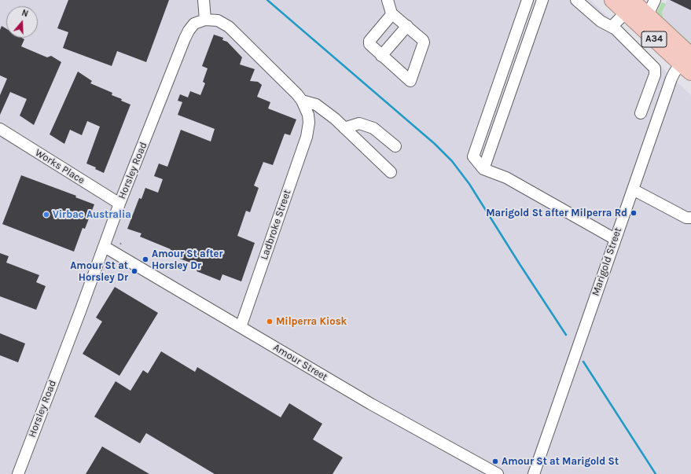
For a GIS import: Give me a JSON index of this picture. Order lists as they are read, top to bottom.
{
  "streets": {
    "highway": ["A34"],
    "street": [
      "Works Place",
      "Horsley Road",
      "Ladbroke Street",
      "Marigold Street",
      "Amour Street"
    ]
  },
  "crossings": [
    ["A34", "Marigold Street"],
    ["Works Place", "Horsley Road"],
    ["Horsley Road", "Amour Street"],
    ["Ladbroke Street", "Amour Street"]
  ],
  "places": [
    "Marigold St after Milperra Rd",
    "Virbac Australia",
    "Amour St after Horsley Dr",
    "Amour St at Horsley Dr",
    "Milperra Kiosk",
    "Amour St at Marigold St"
  ],
  "north": "top"
}
